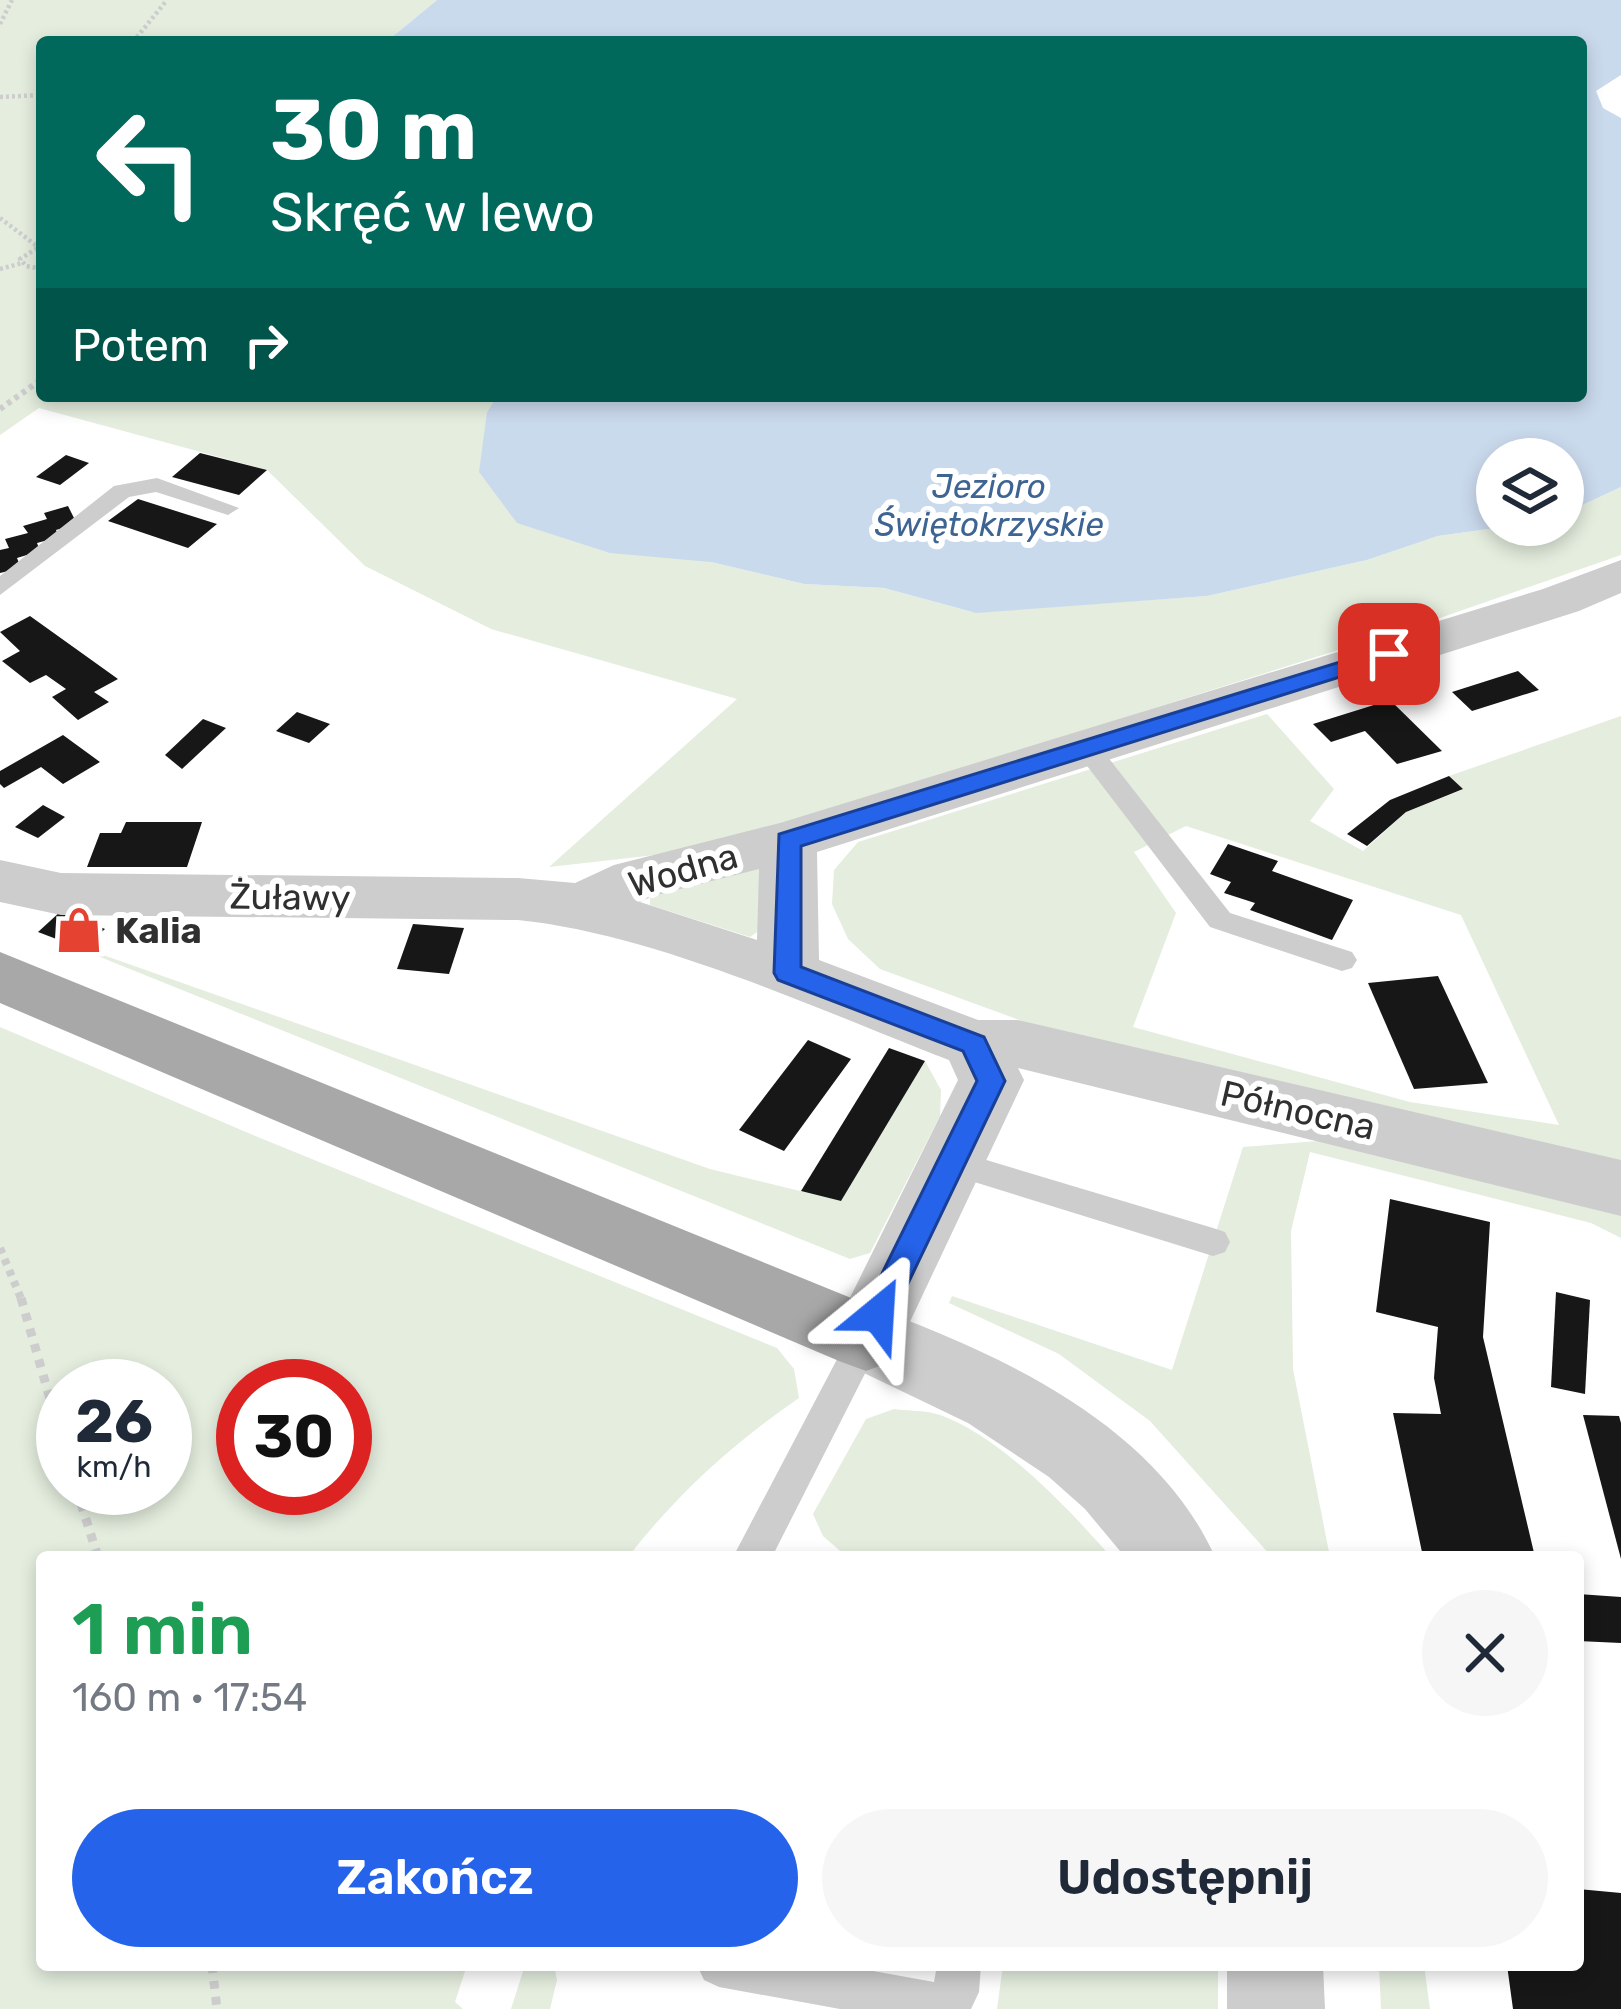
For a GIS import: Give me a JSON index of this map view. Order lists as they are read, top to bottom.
{
  "streets": {
    "street": ["Wodna", "Żuławy", "Północna"]
  },
  "crossings": [
    ["Wodna", "Żuławy"],
    ["Wodna", "Północna"],
    ["Żuławy", "Północna"]
  ],
  "water": ["Jezioro Świętokrzyskie"],
  "places": {
    "shop": ["Kalia"]
  },
  "page": {
    "turn": ["30 m", "Skręć w lewo"],
    "then": "Potem",
    "speed": "26 km/h",
    "limit": "30",
    "heading": ["1 min", "160 m · 17:54"],
    "buttons": ["Zakończ", "Udostępnij"]
  }
}
